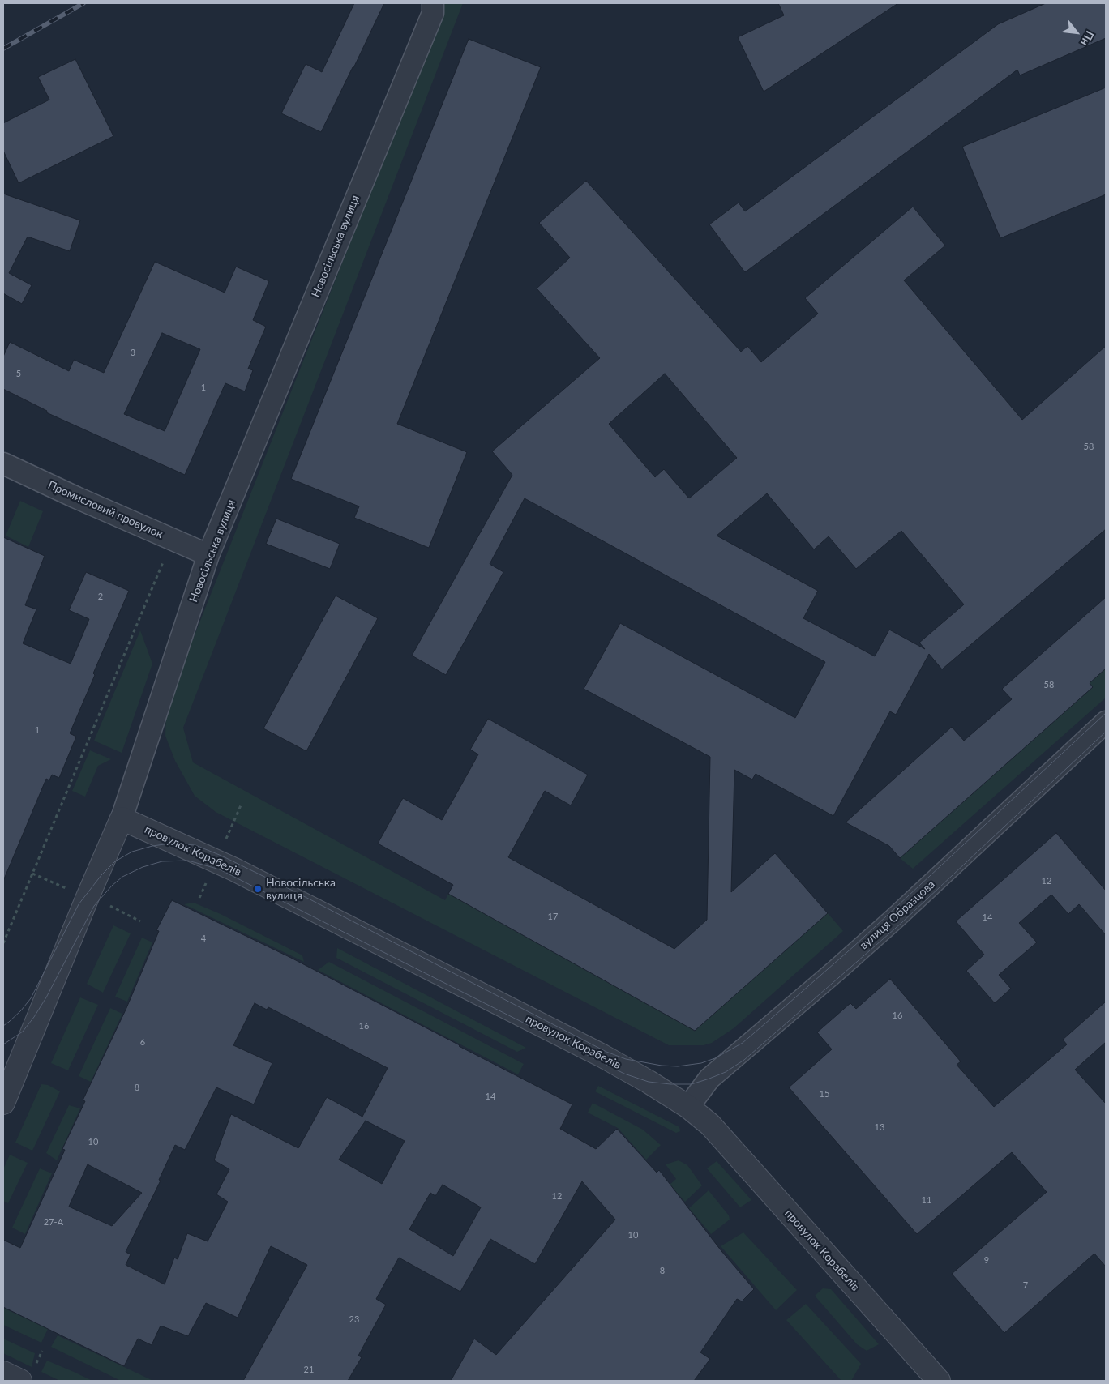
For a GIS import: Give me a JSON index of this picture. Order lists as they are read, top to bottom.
{
  "streets": {
    "street": [
      "Новосільська вулиця",
      "Промисловий провулок",
      "провулок Корабелів",
      "вулиця Образцова"
    ]
  },
  "crossings": [
    ["Новосільська вулиця", "Промисловий провулок"],
    ["Новосільська вулиця", "провулок Корабелів"],
    ["провулок Корабелів", "вулиця Образцова"]
  ],
  "places": ["Новосільська вулиця"],
  "house_numbers": [
    "3",
    "5",
    "1",
    "58",
    "2",
    "58",
    "1",
    "12",
    "17",
    "14",
    "4",
    "16",
    "16",
    "6",
    "8",
    "15",
    "14",
    "13",
    "10",
    "12",
    "11",
    "27-А",
    "10",
    "9",
    "8",
    "7",
    "23",
    "21"
  ],
  "north": "bottom right"
}
